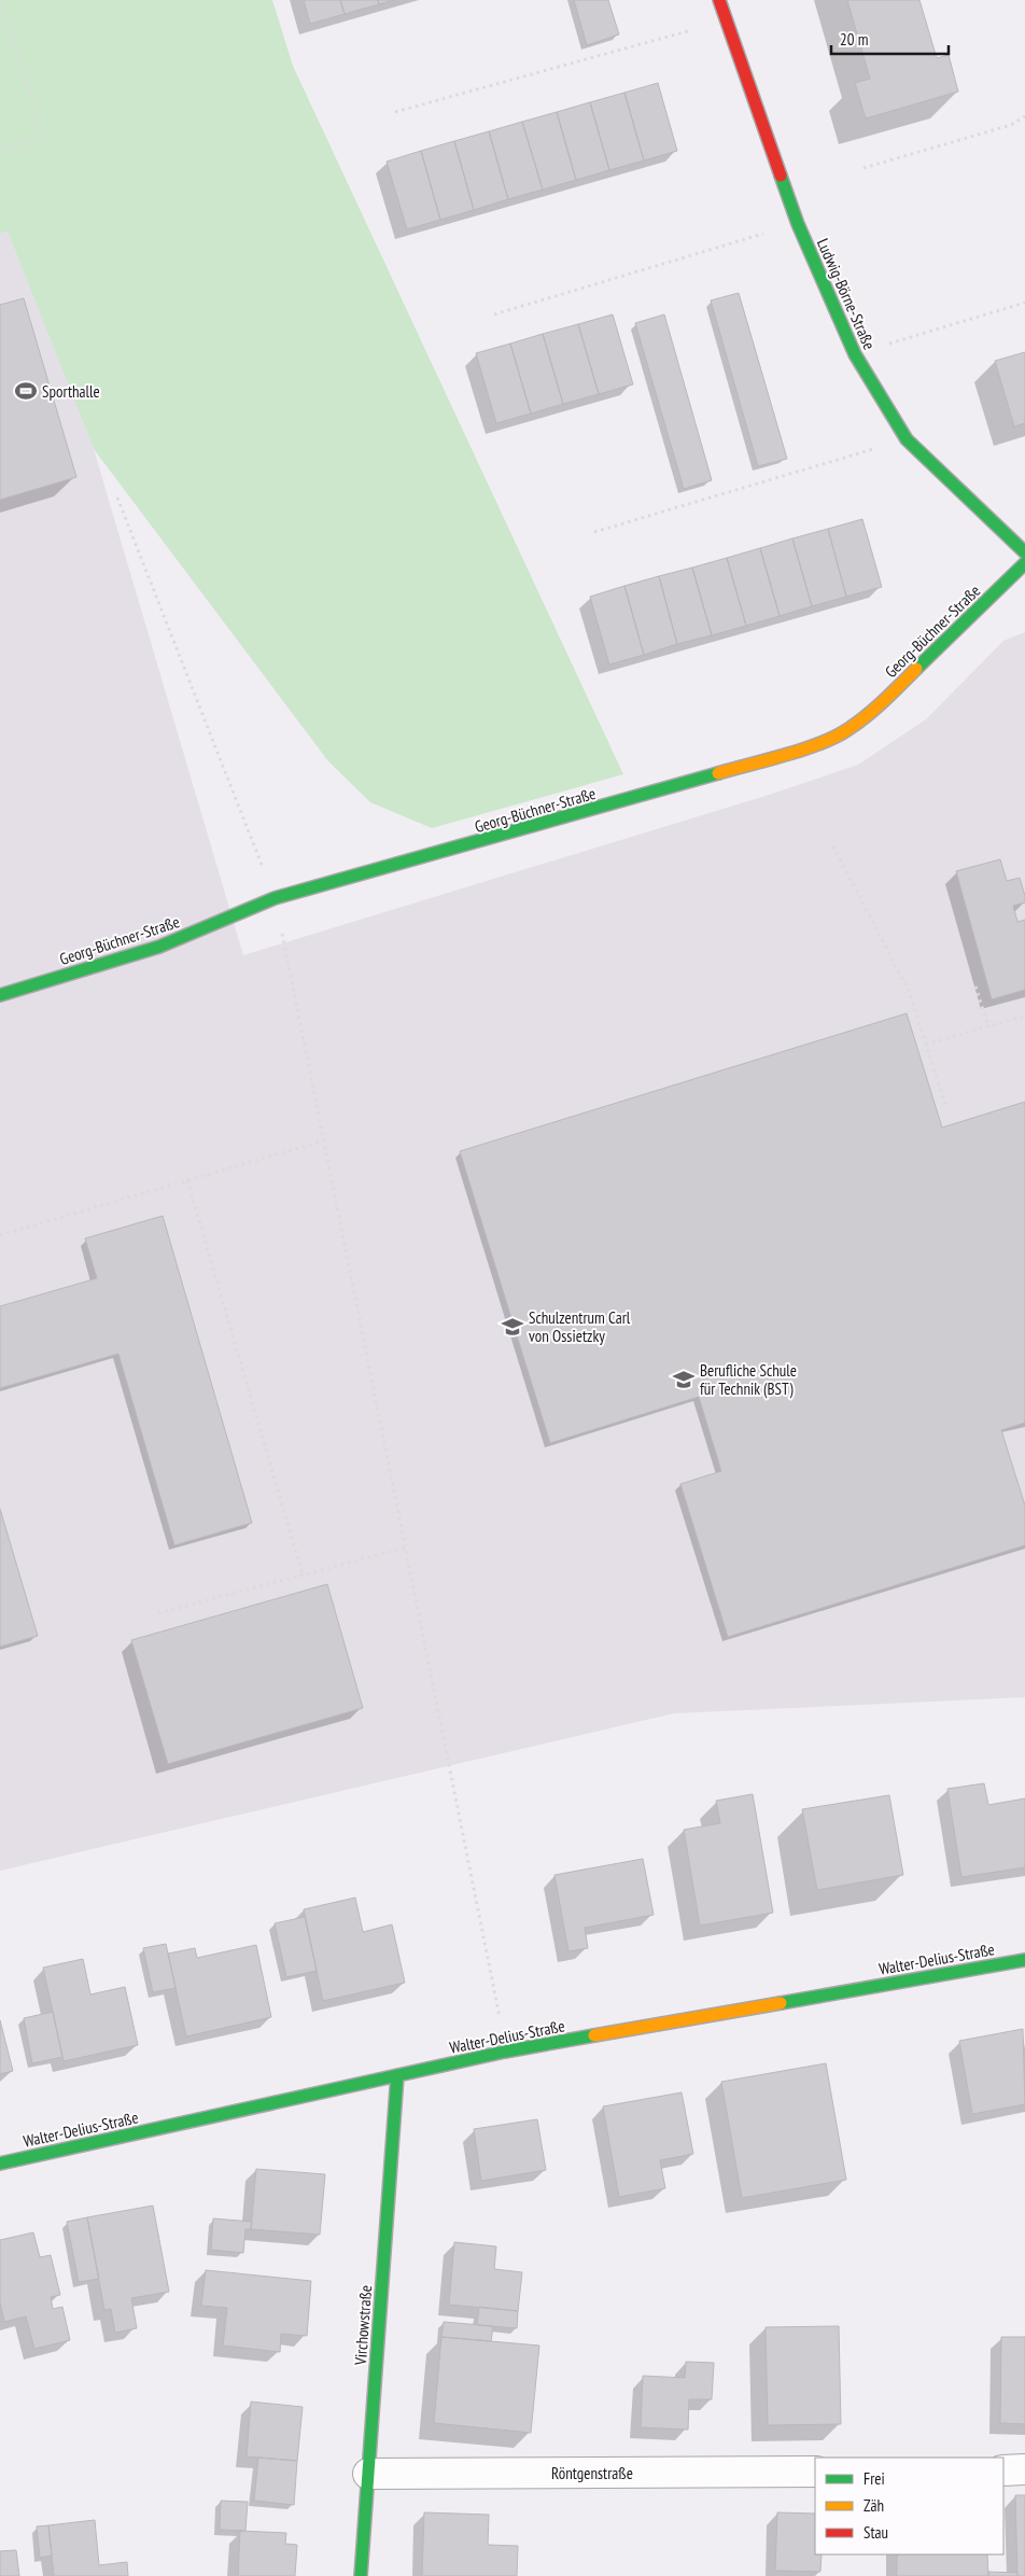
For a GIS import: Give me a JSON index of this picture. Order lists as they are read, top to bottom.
{
  "streets": {
    "street": [
      "Ludwig-Börne-Straße",
      "Georg-Büchner-Straße",
      "Walter-Delius-Straße",
      "Virchowstraße",
      "Röntgenstraße"
    ]
  },
  "crossings": [
    ["Walter-Delius-Straße", "Virchowstraße"],
    ["Virchowstraße", "Röntgenstraße"]
  ],
  "places": {
    "sports": ["Sporthalle"],
    "school or university": ["Schulzentrum Carl von Ossietzky", "Berufliche Schule für Technik (BST)"]
  },
  "legend": ["Frei", "Zäh", "Stau"],
  "scale_bar": "20 m"
}
